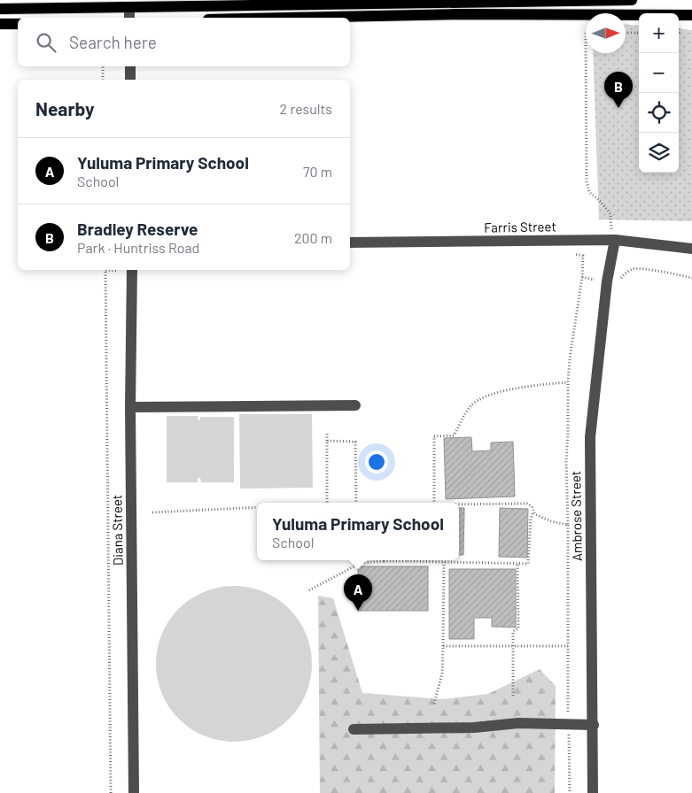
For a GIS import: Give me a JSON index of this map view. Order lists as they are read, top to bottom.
{
  "streets": {
    "street": ["Farris Street", "Ambrose Street", "Diana Street"]
  },
  "crossings": [
    ["Farris Street", "Ambrose Street"]
  ],
  "north": "right",
  "page": {
    "map_buttons": ["+", "−"],
    "search": "Search here",
    "pins": ["B", "A"],
    "heading": ["Nearby", "2 results"],
    "list": [
      {
        "mark": "A",
        "name": "Yuluma Primary School",
        "note": "School",
        "value": "70 m"
      },
      {
        "mark": "B",
        "name": "Bradley Reserve",
        "note": "Park · Huntriss Road",
        "value": "200 m"
      }
    ],
    "popup": ["Yuluma Primary School", "School"]
  }
}
